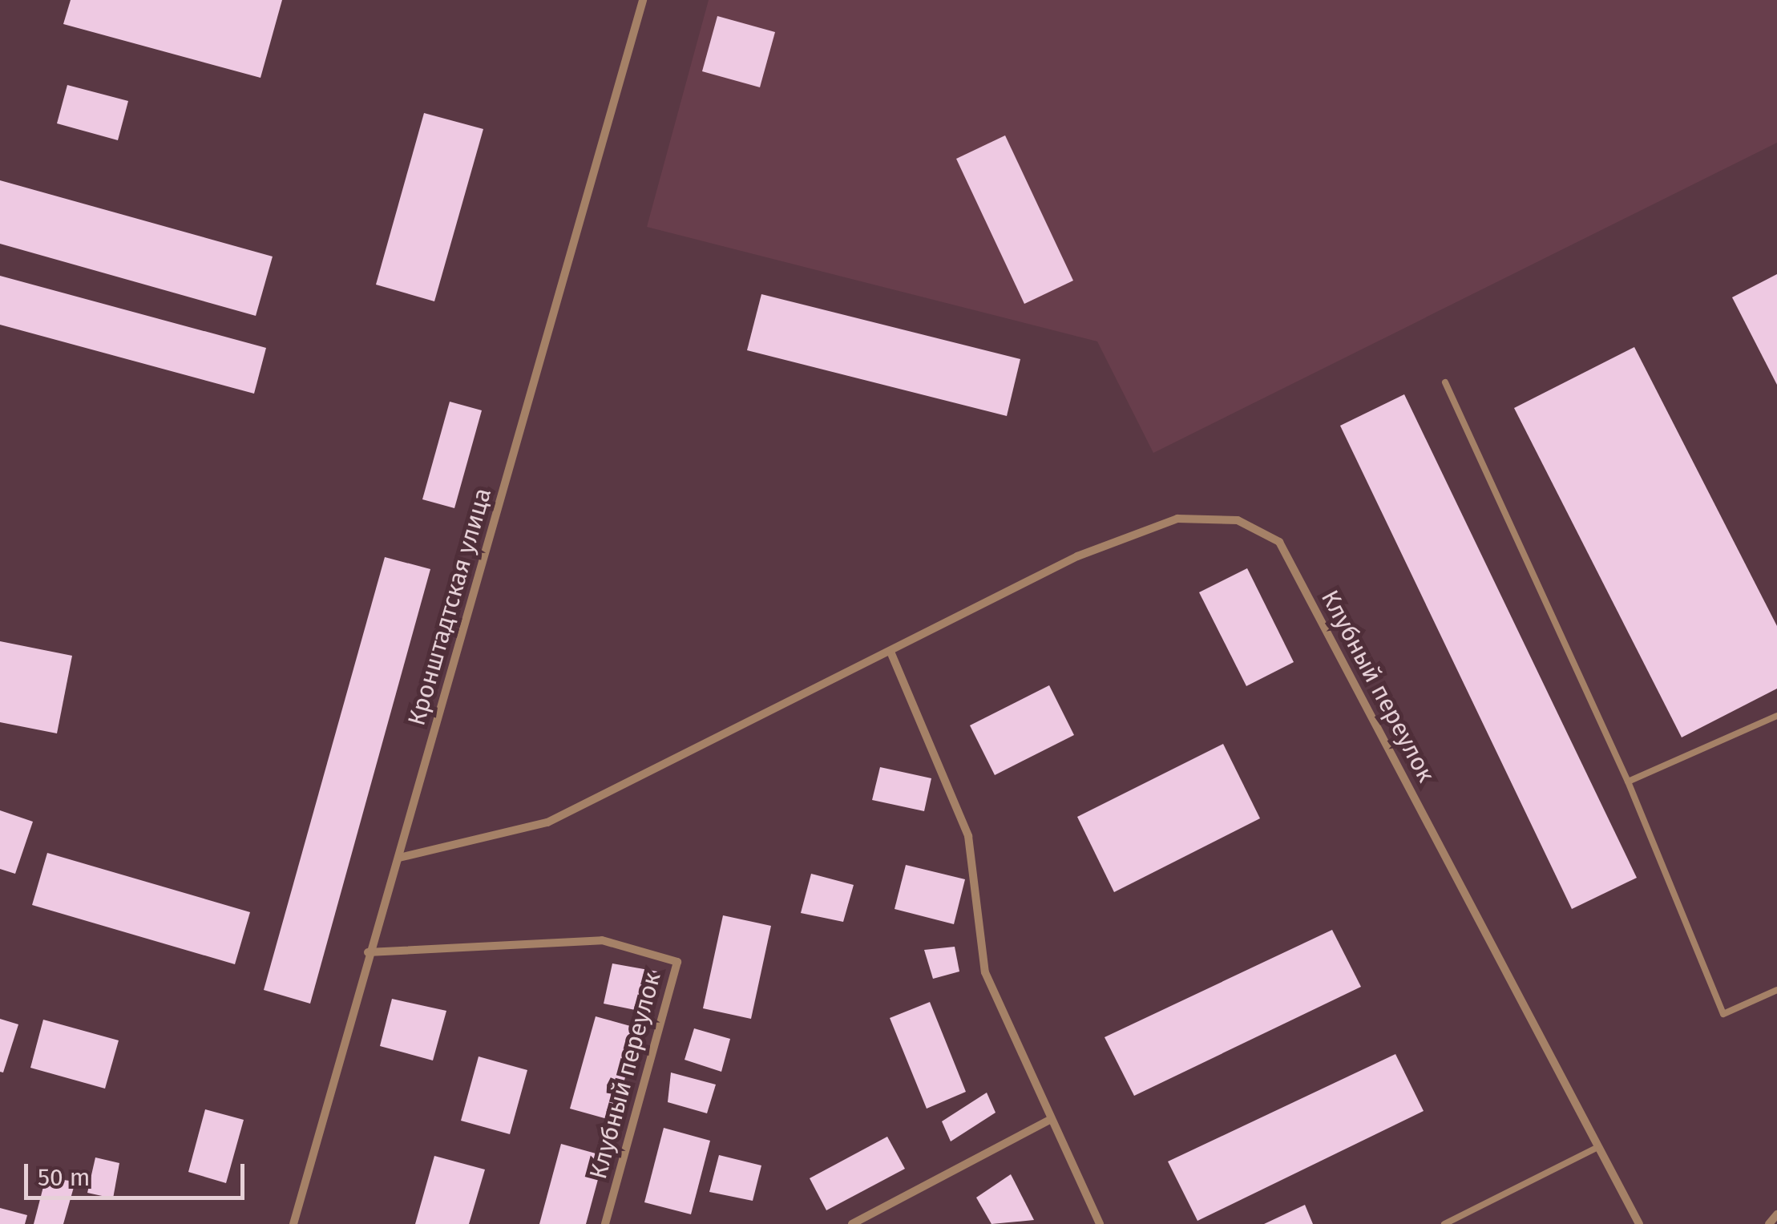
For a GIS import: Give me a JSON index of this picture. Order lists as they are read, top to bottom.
{
  "streets": {
    "street": ["Кронштадтская улица", "Клубный переулок"]
  },
  "crossings": [
    ["Кронштадтская улица", "Клубный переулок"]
  ],
  "scale_bar": "50 m"
}
